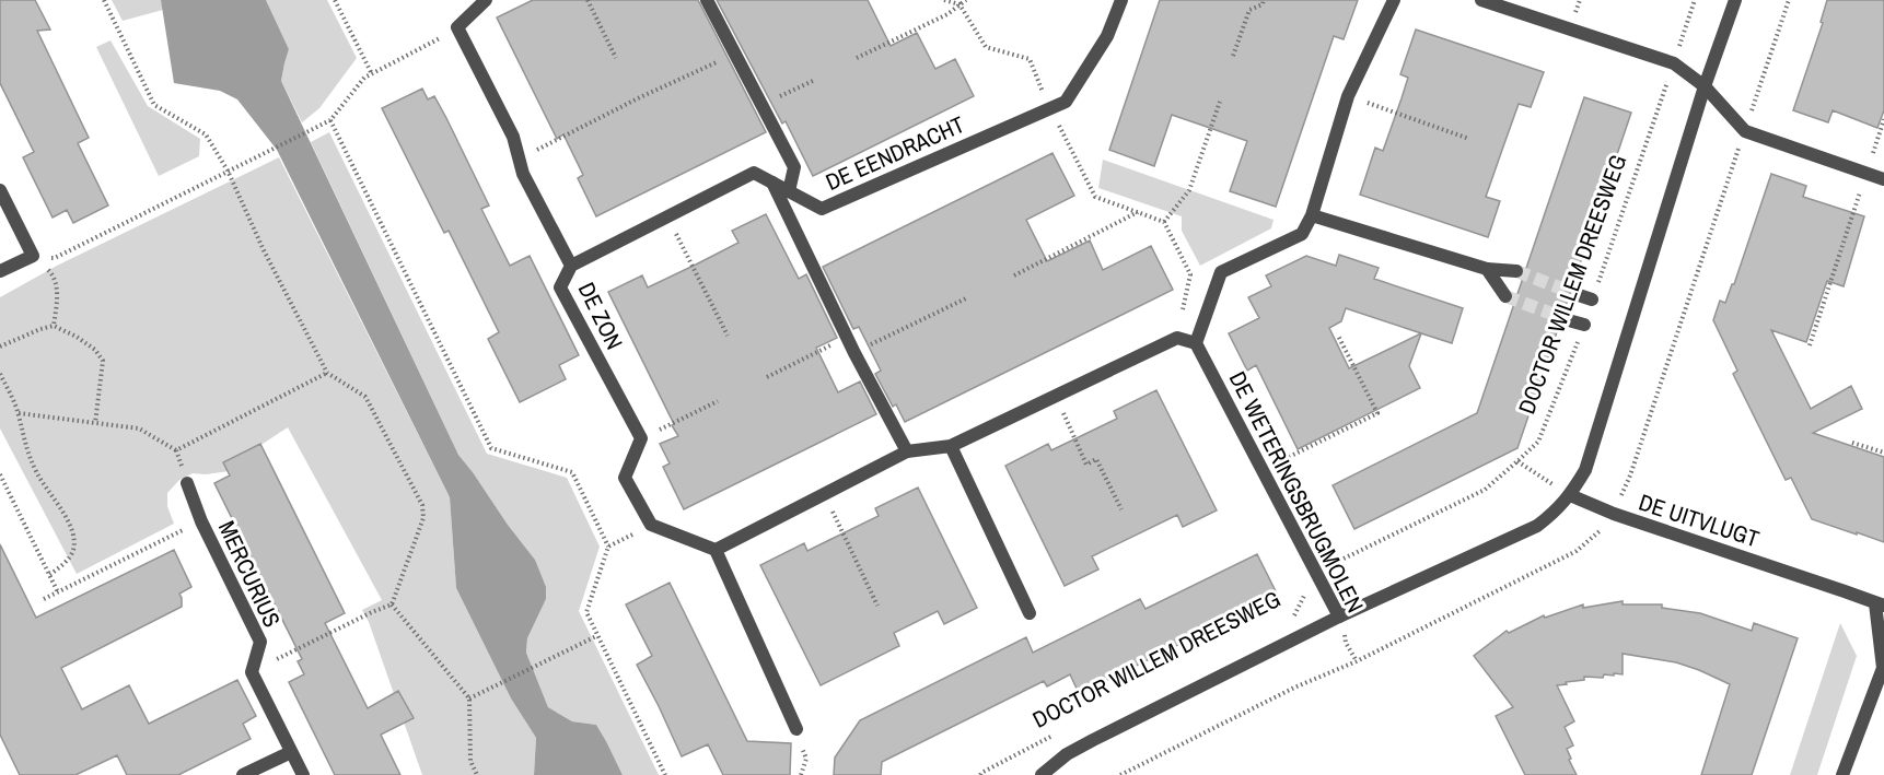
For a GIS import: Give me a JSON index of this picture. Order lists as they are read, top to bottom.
{
  "streets": {
    "street": [
      "DE EENDRACHT",
      "DOCTOR WILLEM DREESWEG",
      "DE ZON",
      "DE WETERINGSBRUGMOLEN",
      "DE UITVLUGT",
      "MERCURIUS"
    ]
  },
  "crossings": [
    ["DE EENDRACHT", "DE ZON"],
    ["DOCTOR WILLEM DREESWEG", "DE WETERINGSBRUGMOLEN"],
    ["DOCTOR WILLEM DREESWEG", "DE UITVLUGT"]
  ]
}
